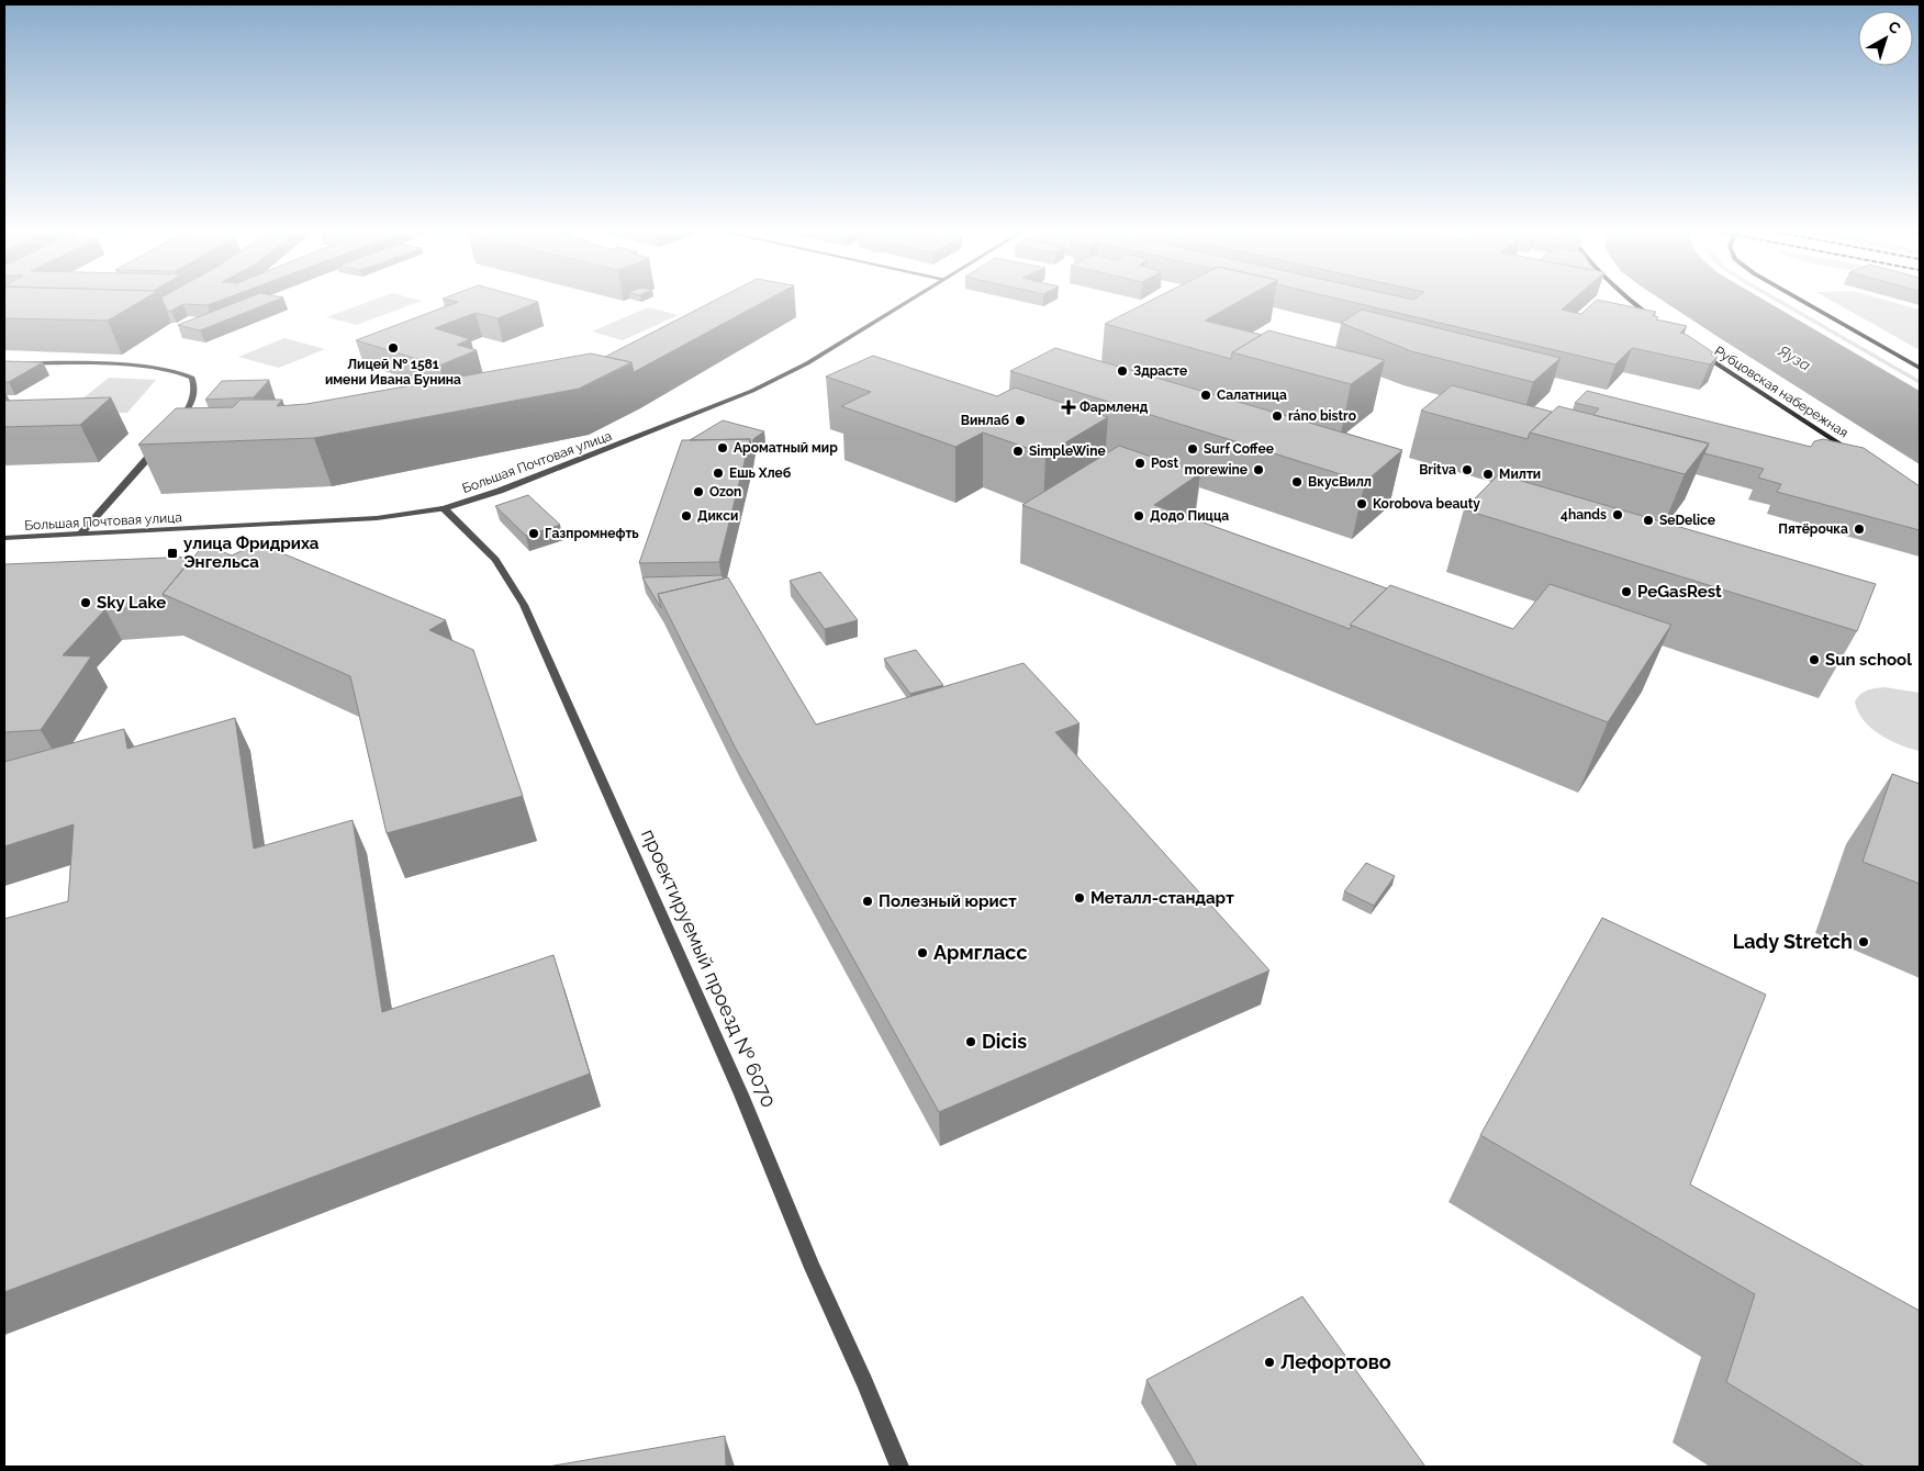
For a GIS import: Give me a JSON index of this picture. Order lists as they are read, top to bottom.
{
  "streets": {
    "main road": ["Рубцовская набережная"],
    "street": ["Большая Почтовая улица", "проектируемый проезд № 6070"]
  },
  "crossings": [
    ["Большая Почтовая улица", "проектируемый проезд № 6070"]
  ],
  "water": ["Яуза"],
  "places": {
    "other": [
      "Лицей № 1581 имени Ивана Бунина",
      "Здрасте",
      "Салатница",
      "ráno bistro",
      "Винлаб",
      "Ароматный мир",
      "Surf Coffee",
      "SimpleWine",
      "Post",
      "morewine",
      "Britva",
      "Ешь Хлеб",
      "Милти",
      "ВкусВилл",
      "Ozon",
      "Korobova beauty",
      "4hands",
      "Дикси",
      "Додо Пицца",
      "SeDelice",
      "Пятёрочка",
      "Газпромнефть",
      "PeGasRest",
      "Sky Lake",
      "Sun school",
      "Металл-стандарт",
      "Полезный юрист",
      "Lady Stretch",
      "Армгласс",
      "Dicis",
      "Лефортово"
    ],
    "health": ["Фармленд"],
    "transit": ["улица Фридриха Энгельса"]
  },
  "north": "top right"
}
